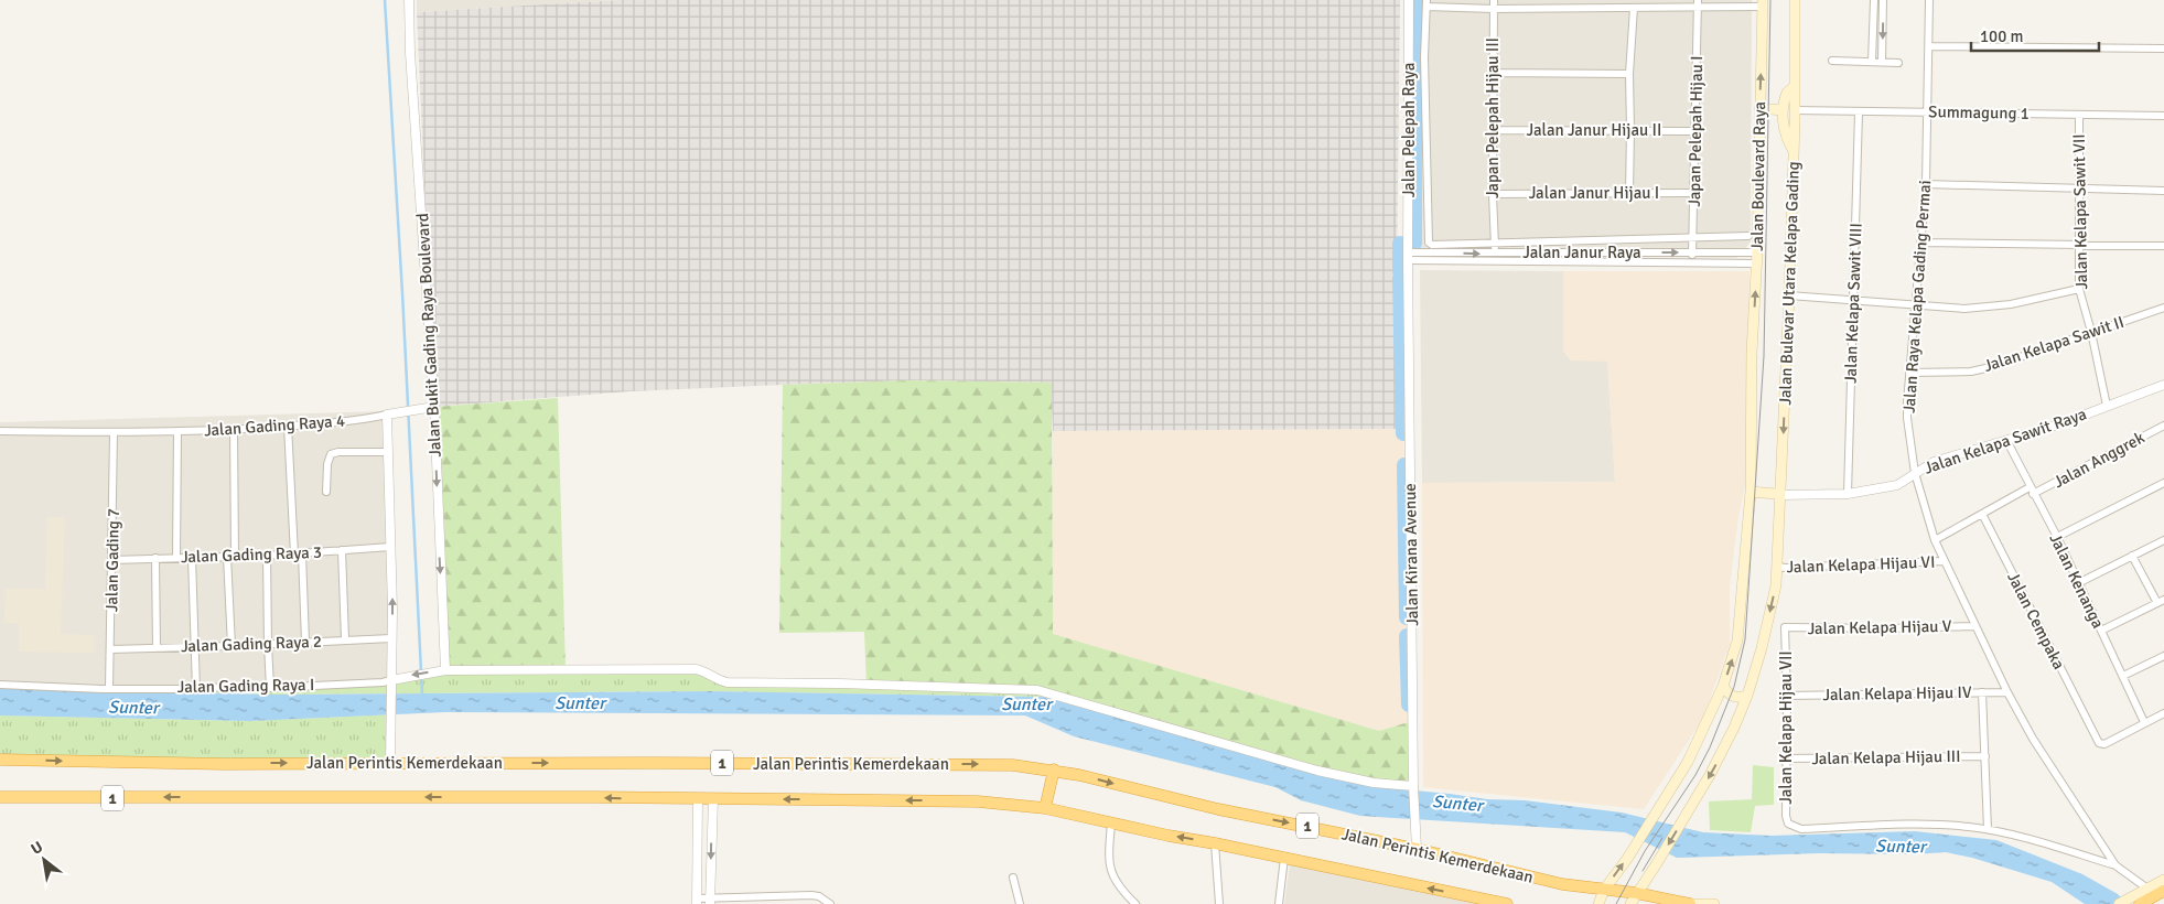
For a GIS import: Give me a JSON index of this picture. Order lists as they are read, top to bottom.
{
  "streets": {
    "highway": ["Jalan Perintis Kemerdekaan", "1"],
    "main road": ["Jalan Boulevard Raya", "Jalan Bulevar Utara Kelapa Gading"],
    "street": [
      "Summagung 1",
      "Japan Pelepah Hijau III",
      "Jalan Pelepah Raya",
      "Jalan Janur Hijau II",
      "Japan Pelepah Hijau I",
      "Jalan Janur Hijau I",
      "Jalan Kelapa Sawit VII",
      "Jalan Janur Raya",
      "Jalan Raya Kelapa Gading Permai",
      "Jalan Kelapa Sawit VIII",
      "Jalan Bukit Gading Raya Boulevard",
      "Jalan Kelapa Sawit II",
      "Jalan Gading Raya 4",
      "Jalan Kelapa Sawit Raya",
      "Jalan Anggrek",
      "Jalan Gading Raya 3",
      "Jalan Kirana Avenue",
      "Jalan Gading 7",
      "Jalan Kelapa Hijau VI",
      "Jalan Kenanga",
      "Jalan Cempaka",
      "Jalan Kelapa Hijau V",
      "Jalan Gading Raya 2",
      "Jalan Gading Raya I",
      "Jalan Kelapa Hijau IV",
      "Jalan Kelapa Hijau VII",
      "Jalan Kelapa Hijau III"
    ]
  },
  "crossings": [
    ["Summagung 1", "Jalan Kelapa Sawit VII"],
    ["Summagung 1", "Jalan Bulevar Utara Kelapa Gading"],
    ["Summagung 1", "Jalan Raya Kelapa Gading Permai"],
    ["Summagung 1", "Jalan Kelapa Sawit VIII"],
    ["Japan Pelepah Hijau III", "Jalan Pelepah Raya"],
    ["Japan Pelepah Hijau III", "Jalan Janur Hijau II"],
    ["Japan Pelepah Hijau III", "Jalan Janur Hijau I"],
    ["Japan Pelepah Hijau III", "Jalan Janur Raya"],
    ["Jalan Pelepah Raya", "Jalan Janur Raya"],
    ["Jalan Pelepah Raya", "Jalan Kirana Avenue"],
    ["Jalan Janur Hijau II", "Japan Pelepah Hijau I"],
    ["Japan Pelepah Hijau I", "Jalan Janur Hijau I"],
    ["Japan Pelepah Hijau I", "Jalan Janur Raya"],
    ["Jalan Boulevard Raya", "Jalan Janur Raya"],
    ["Jalan Boulevard Raya", "Jalan Bulevar Utara Kelapa Gading"],
    ["Jalan Kelapa Sawit VII", "Jalan Kelapa Sawit II"],
    ["Jalan Kelapa Sawit VII", "Jalan Kelapa Sawit Raya"],
    ["Jalan Janur Raya", "Jalan Kirana Avenue"],
    ["Jalan Bulevar Utara Kelapa Gading", "Jalan Kelapa Sawit Raya"],
    ["Jalan Bulevar Utara Kelapa Gading", "Jalan Kelapa Hijau VI"],
    ["Jalan Bulevar Utara Kelapa Gading", "Jalan Perintis Kemerdekaan"],
    ["Jalan Raya Kelapa Gading Permai", "Jalan Kelapa Sawit II"],
    ["Jalan Raya Kelapa Gading Permai", "Jalan Kelapa Sawit Raya"],
    ["Jalan Raya Kelapa Gading Permai", "Jalan Anggrek"],
    ["Jalan Raya Kelapa Gading Permai", "Jalan Kelapa Hijau VI"],
    ["Jalan Raya Kelapa Gading Permai", "Jalan Kelapa Hijau V"],
    ["Jalan Raya Kelapa Gading Permai", "Jalan Kelapa Hijau IV"],
    ["Jalan Kelapa Sawit VIII", "Jalan Kelapa Sawit Raya"],
    ["Jalan Bukit Gading Raya Boulevard", "Jalan Gading Raya 4"],
    ["Jalan Gading Raya 4", "Jalan Gading 7"],
    ["Jalan Kelapa Sawit Raya", "Jalan Kenanga"],
    ["Jalan Anggrek", "Jalan Kenanga"],
    ["Jalan Anggrek", "Jalan Cempaka"],
    ["Jalan Gading Raya 3", "Jalan Gading 7"],
    ["Jalan Kirana Avenue", "Jalan Perintis Kemerdekaan"],
    ["Jalan Gading 7", "Jalan Gading Raya 2"],
    ["Jalan Gading 7", "Jalan Gading Raya I"],
    ["Jalan Kenanga", "Jalan Cempaka"],
    ["Jalan Kelapa Hijau V", "Jalan Kelapa Hijau VII"],
    ["Jalan Kelapa Hijau IV", "Jalan Kelapa Hijau VII"],
    ["Jalan Kelapa Hijau VII", "Jalan Kelapa Hijau III"]
  ],
  "water": ["Sunter"],
  "scale_bar": "100 m",
  "north": "top left"
}
